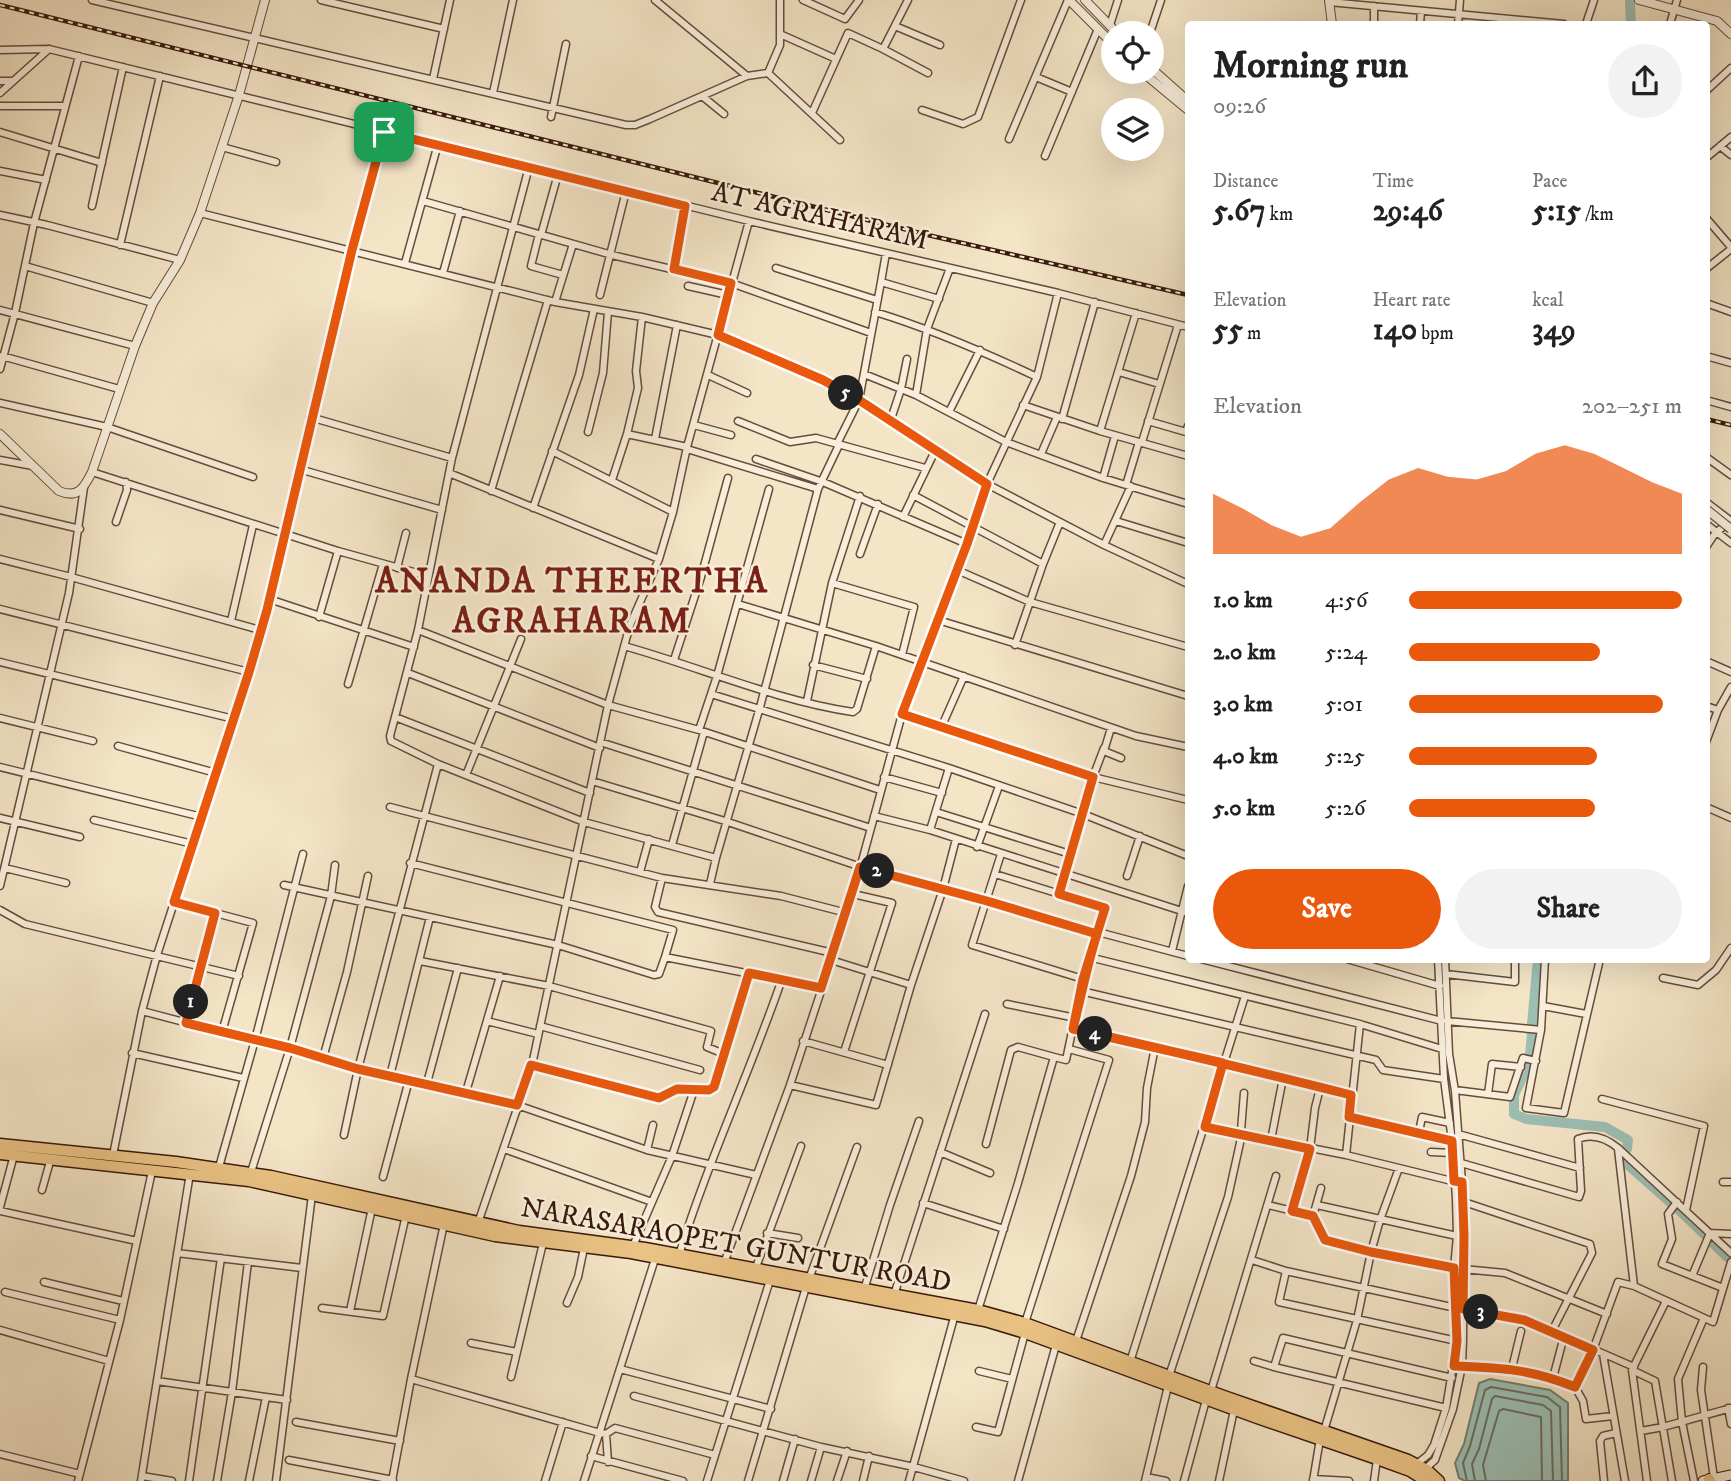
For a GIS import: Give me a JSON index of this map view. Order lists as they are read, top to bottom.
{
  "streets": {
    "highway": ["NARASARAOPET GUNTUR ROAD"],
    "street": ["AT AGRAHARAM"]
  },
  "districts": ["ANANDA THEERTHA AGRAHARAM"],
  "page": {
    "heading": ["Morning run", "09:26"],
    "stats": [
      ["Distance", "5.67 km"],
      ["Time", "29:46"],
      ["Pace", "5:15 /km"],
      ["Elevation", "55 m"],
      ["Heart rate", "140 bpm"],
      ["kcal", "349"]
    ],
    "pins": [
      "5",
      "2",
      "1",
      "4",
      "3"
    ],
    "chart": ["Elevation", "202–251 m"],
    "list": [
      {
        "name": "1.0 km",
        "note": "4:56"
      },
      {
        "name": "2.0 km",
        "note": "5:24"
      },
      {
        "name": "3.0 km",
        "note": "5:01"
      },
      {
        "name": "4.0 km",
        "note": "5:25"
      },
      {
        "name": "5.0 km",
        "note": "5:26"
      }
    ],
    "buttons": ["Save", "Share"]
  }
}
